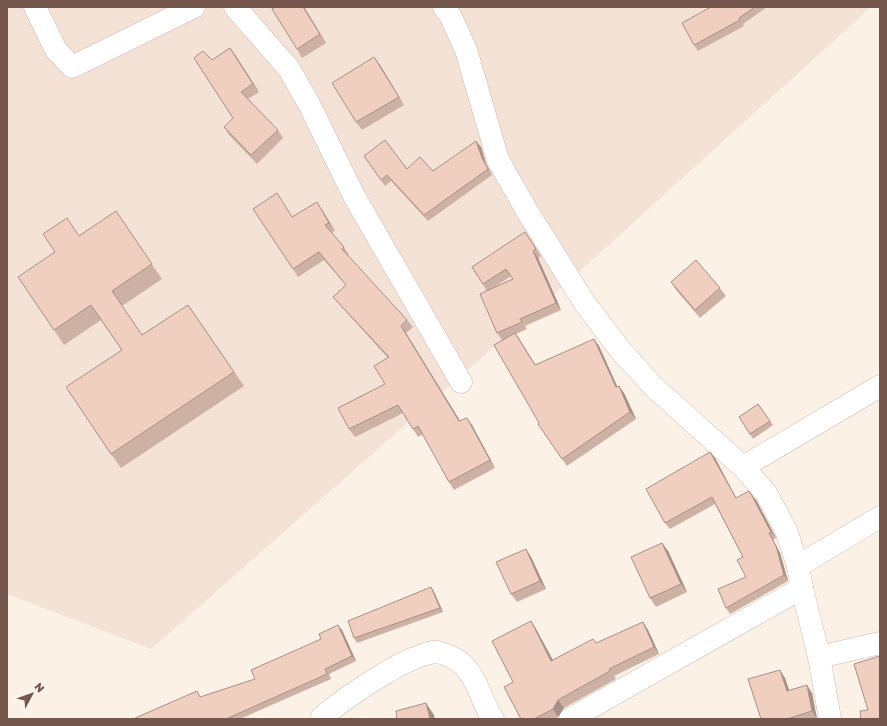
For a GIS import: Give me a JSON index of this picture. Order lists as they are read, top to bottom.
{
  "north": "top right"
}
